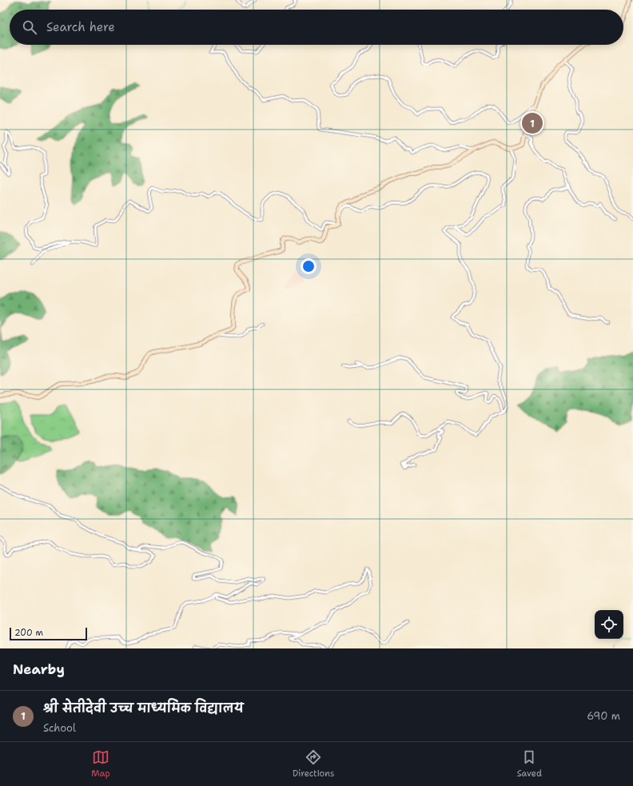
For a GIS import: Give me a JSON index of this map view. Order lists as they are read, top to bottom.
{
  "scale_bar": "200 m",
  "page": {
    "search": "Search here",
    "pins": "1",
    "scale": "200 m",
    "heading": "Nearby",
    "list": [
      {
        "mark": "1",
        "name": "श्री सेतीदेवी उच्च माध्यमिक विद्यालय",
        "note": "School",
        "value": "690 m"
      }
    ],
    "nav": ["Map", "Directions", "Saved"]
  }
}
